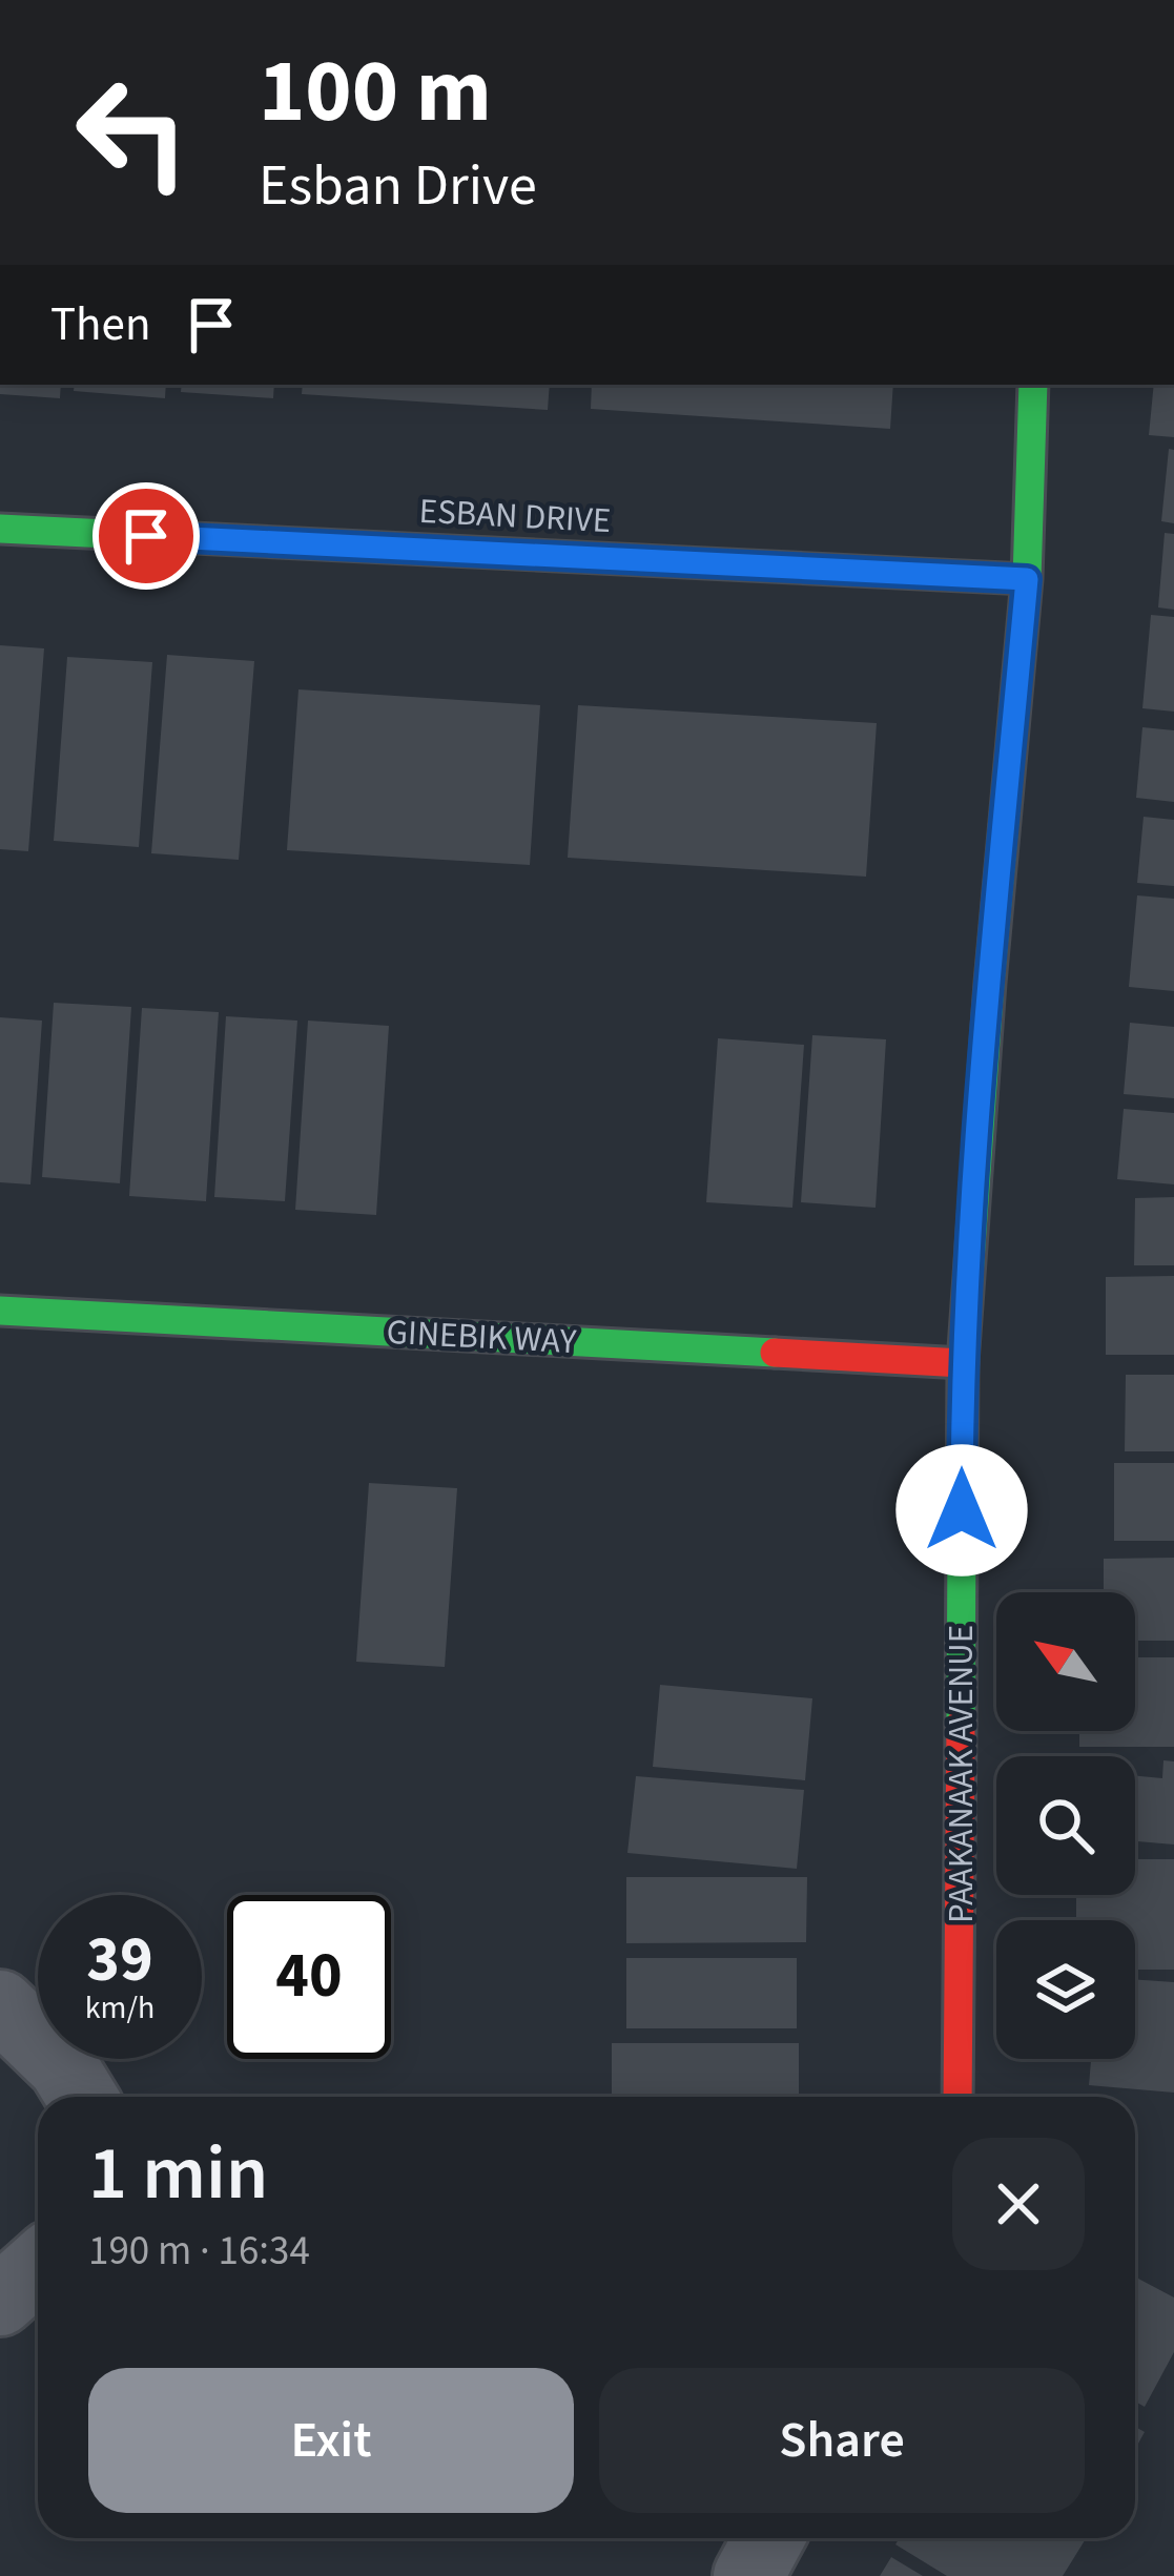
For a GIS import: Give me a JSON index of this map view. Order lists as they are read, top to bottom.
{
  "streets": {
    "street": ["ESBAN DRIVE", "GINEBIK WAY", "PAAKANAAK AVENUE"]
  },
  "crossings": [
    ["ESBAN DRIVE", "PAAKANAAK AVENUE"],
    ["GINEBIK WAY", "PAAKANAAK AVENUE"]
  ],
  "north": "top left",
  "page": {
    "turn": ["100 m", "Esban Drive"],
    "then": "Then",
    "speed": "39 km/h",
    "limit": "40",
    "heading": ["1 min", "190 m · 16:34"],
    "buttons": ["Exit", "Share"]
  }
}
